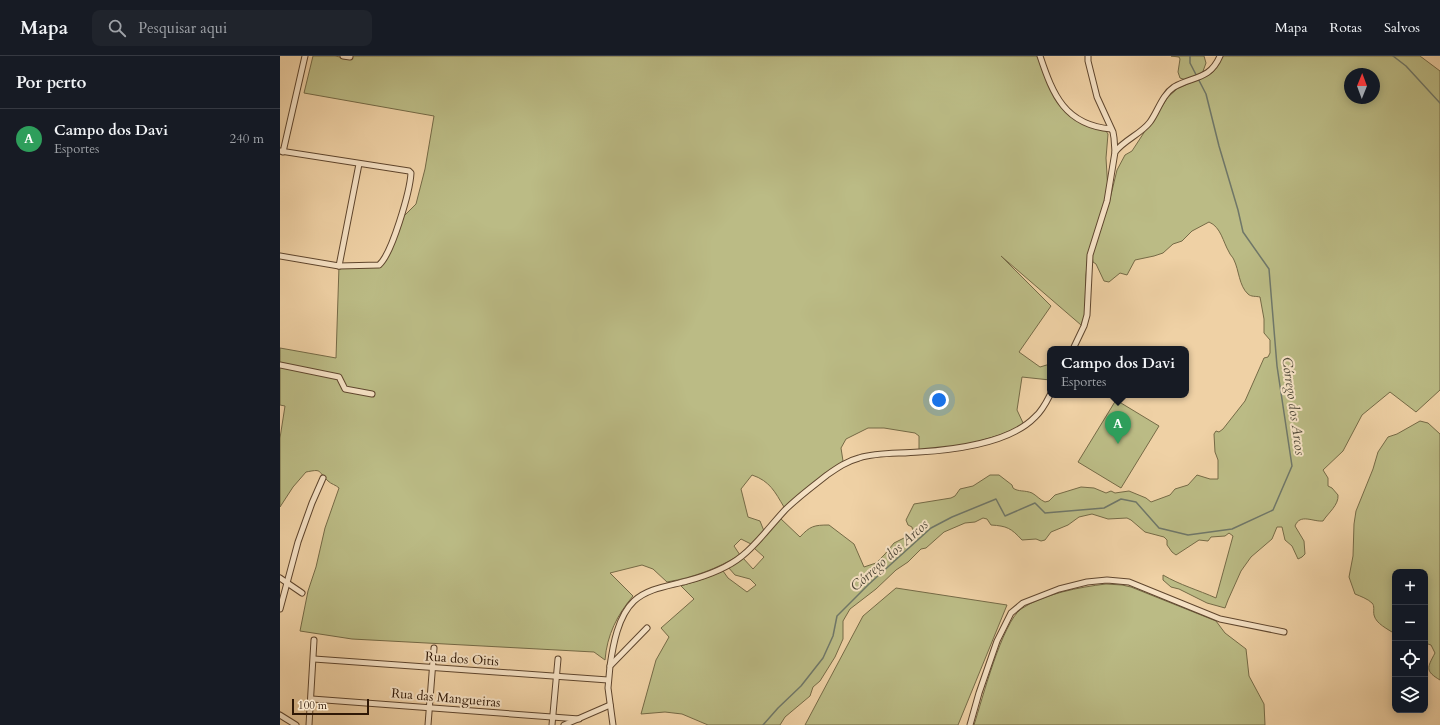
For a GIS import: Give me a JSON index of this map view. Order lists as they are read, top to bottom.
{
  "streets": {
    "street": ["Rua dos Oitis", "Rua das Mangueiras"]
  },
  "water": ["Córrego dos Arcos"],
  "scale_bar": "100 m",
  "north": "top",
  "page": {
    "header": "Mapa",
    "search": "Pesquisar aqui",
    "nav": ["Mapa", "Rotas", "Salvos"],
    "heading": "Por perto",
    "list": [
      {
        "mark": "A",
        "name": "Campo dos Davi",
        "note": "Esportes",
        "value": "240 m"
      }
    ],
    "popup": ["Campo dos Davi", "Esportes"],
    "pins": "A",
    "map_buttons": ["+", "−"],
    "scale": "100 m"
  }
}
